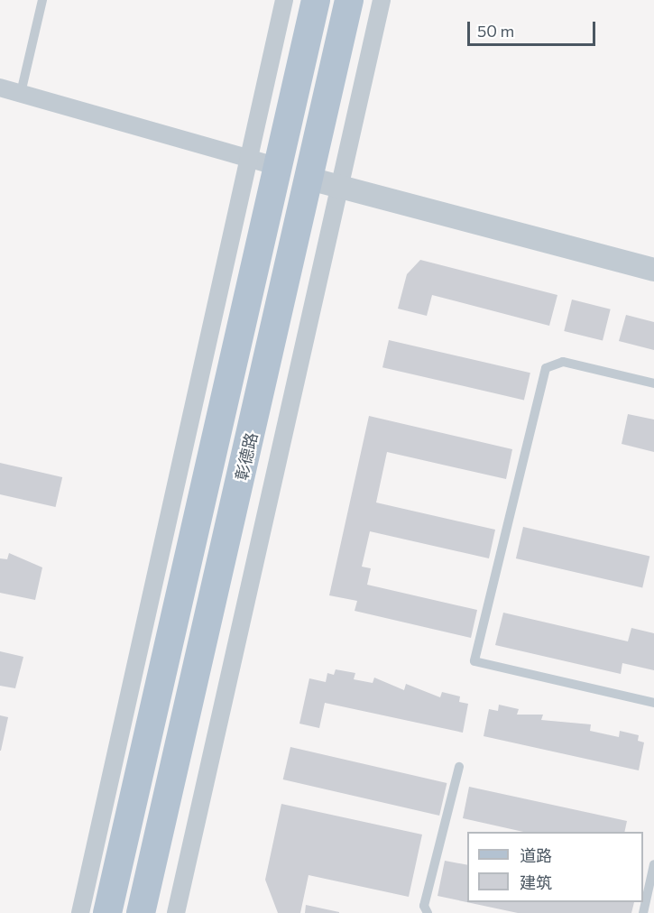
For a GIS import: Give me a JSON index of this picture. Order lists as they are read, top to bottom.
{
  "streets": {
    "main road": ["彰德路"]
  },
  "legend": ["道路", "建筑"],
  "scale_bar": "50 m"
}
